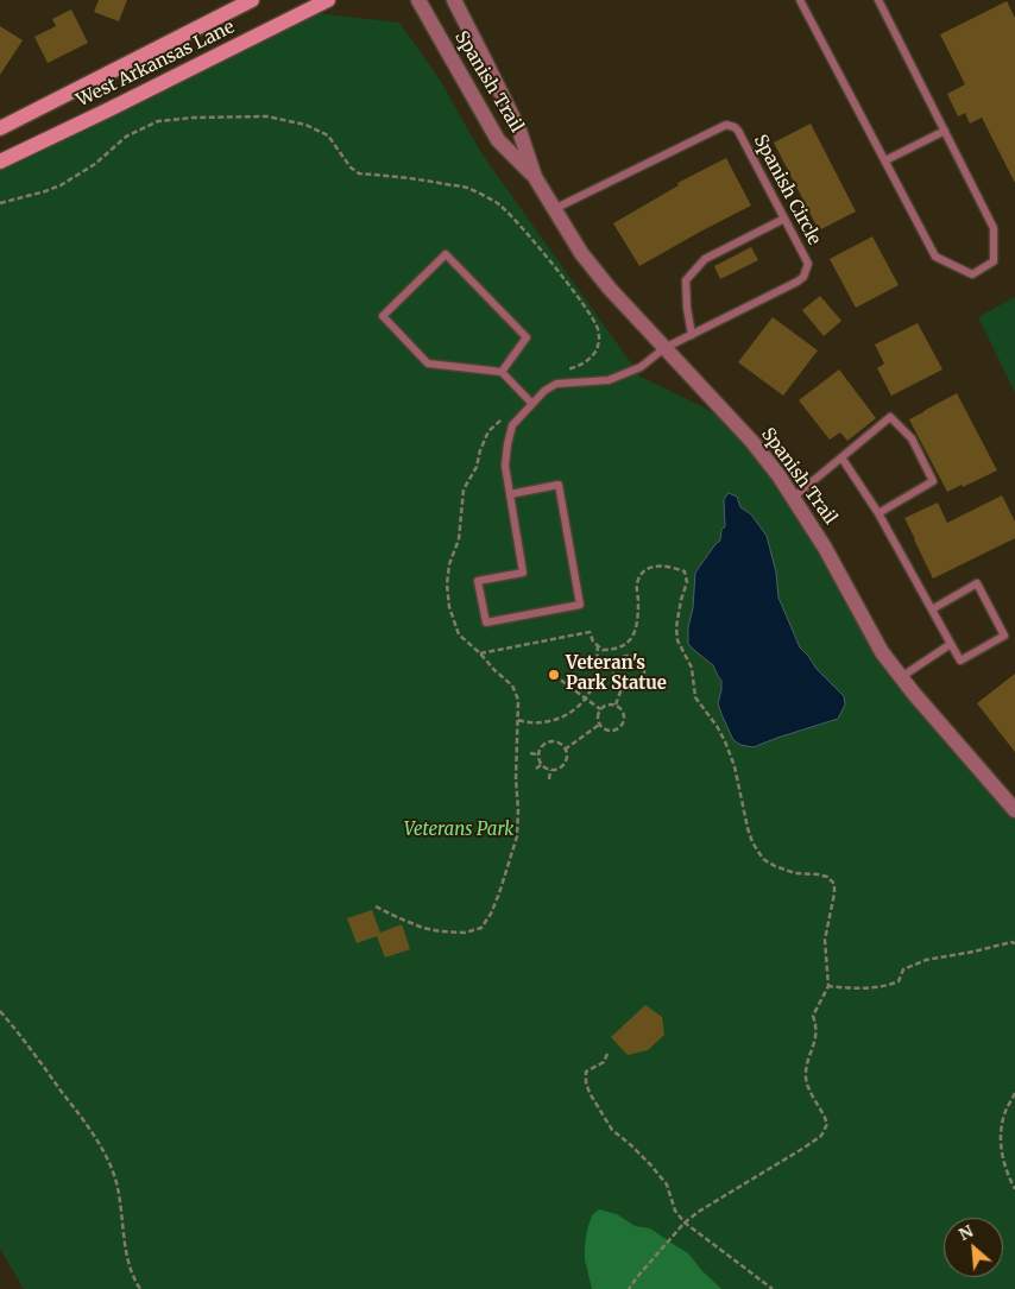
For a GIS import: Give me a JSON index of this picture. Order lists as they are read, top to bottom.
{
  "streets": {
    "main road": ["West Arkansas Lane"],
    "street": ["Spanish Trail"],
    "lane": ["Spanish Circle"]
  },
  "crossings": [
    ["Spanish Trail", "Spanish Circle"]
  ],
  "parks": ["Veterans Park"],
  "places": ["Veteran's Park Statue"],
  "north": "top left"
}
